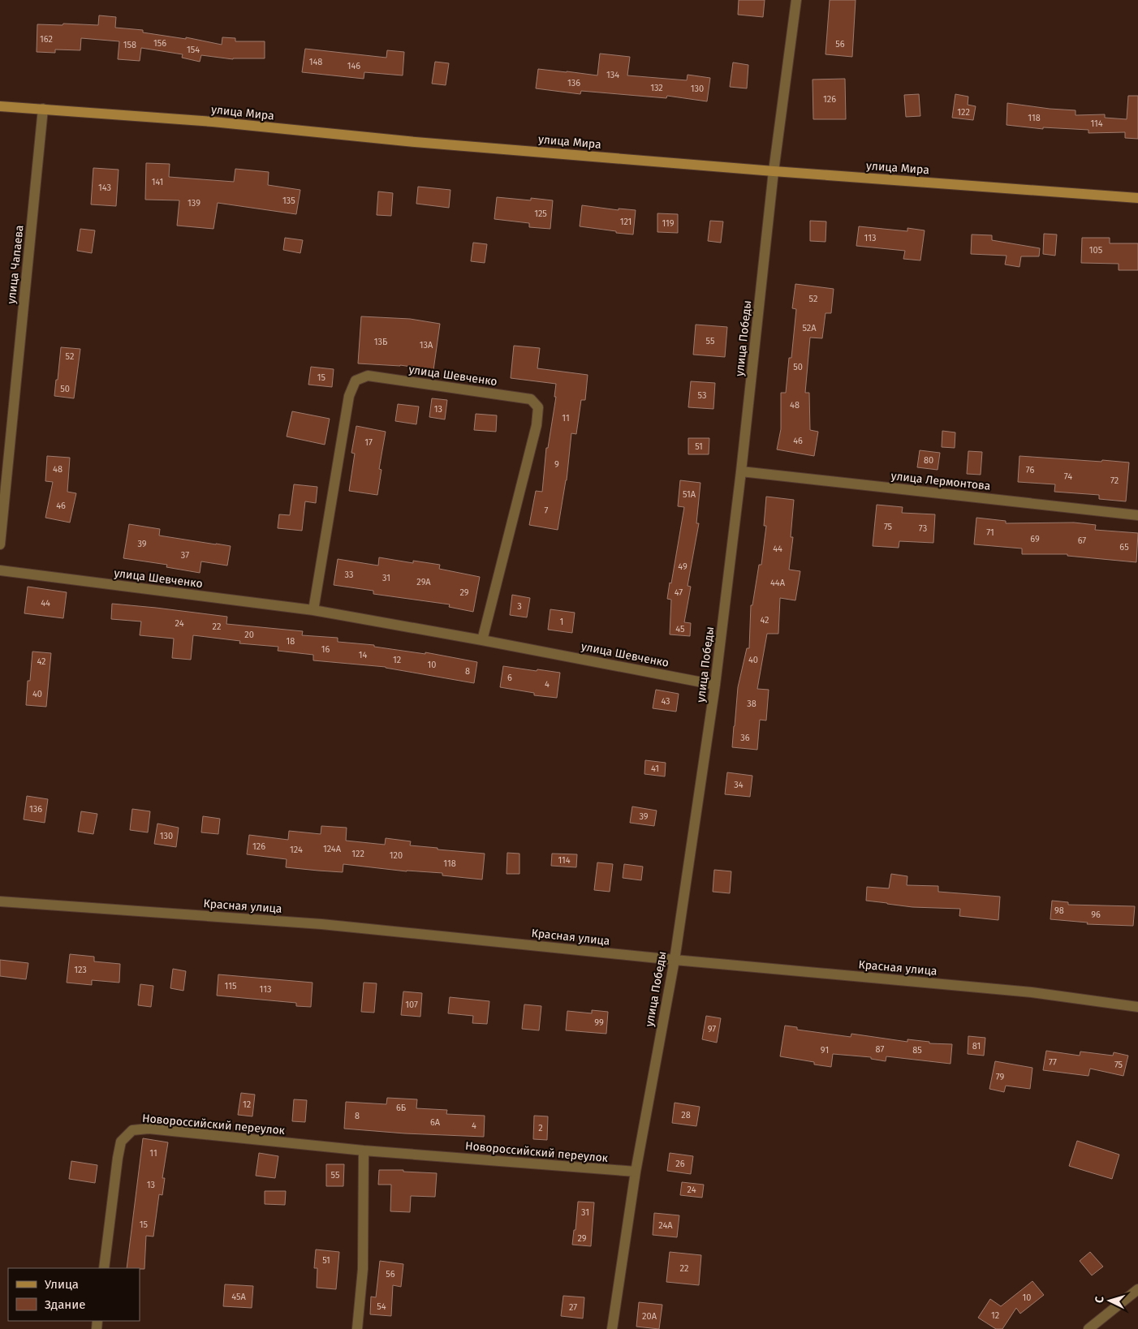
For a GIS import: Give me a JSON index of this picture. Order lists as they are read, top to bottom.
{
  "streets": {
    "main road": ["улица Мира"],
    "street": [
      "улица Чапаева",
      "улица Победы",
      "улица Шевченко",
      "улица Лермонтова",
      "Красная улица",
      "Новороссийский переулок"
    ]
  },
  "crossings": [
    ["улица Мира", "улица Чапаева"],
    ["улица Мира", "улица Победы"],
    ["улица Победы", "улица Шевченко"],
    ["улица Победы", "улица Лермонтова"],
    ["улица Победы", "Красная улица"],
    ["улица Победы", "Новороссийский переулок"]
  ],
  "house_numbers": [
    "162",
    "156",
    "56",
    "158",
    "154",
    "148",
    "146",
    "134",
    "136",
    "132",
    "130",
    "126",
    "122",
    "118",
    "114",
    "141",
    "143",
    "135",
    "139",
    "125",
    "121",
    "119",
    "113",
    "105",
    "52",
    "52А",
    "55",
    "13Б",
    "13А",
    "52",
    "50",
    "15",
    "50",
    "53",
    "48",
    "13",
    "11",
    "46",
    "17",
    "51",
    "80",
    "9",
    "48",
    "76",
    "74",
    "72",
    "51А",
    "46",
    "7",
    "75",
    "73",
    "71",
    "69",
    "67",
    "39",
    "65",
    "44",
    "37",
    "49",
    "33",
    "31",
    "29А",
    "44А",
    "29",
    "47",
    "44",
    "3",
    "42",
    "1",
    "24",
    "22",
    "45",
    "20",
    "18",
    "16",
    "14",
    "12",
    "40",
    "42",
    "10",
    "8",
    "6",
    "4",
    "40",
    "43",
    "38",
    "36",
    "41",
    "34",
    "136",
    "39",
    "130",
    "126",
    "124А",
    "124",
    "122",
    "120",
    "114",
    "118",
    "98",
    "96",
    "123",
    "115",
    "113",
    "107",
    "99",
    "97",
    "81",
    "87",
    "91",
    "85",
    "77",
    "75",
    "79",
    "12",
    "6Б",
    "28",
    "8",
    "6А",
    "4",
    "2",
    "11",
    "26",
    "55",
    "13",
    "24",
    "31",
    "15",
    "24А",
    "29",
    "51",
    "22",
    "56",
    "45А",
    "10",
    "54",
    "27",
    "12",
    "20А"
  ],
  "legend": ["Улица", "Здание"],
  "north": "left"
}
